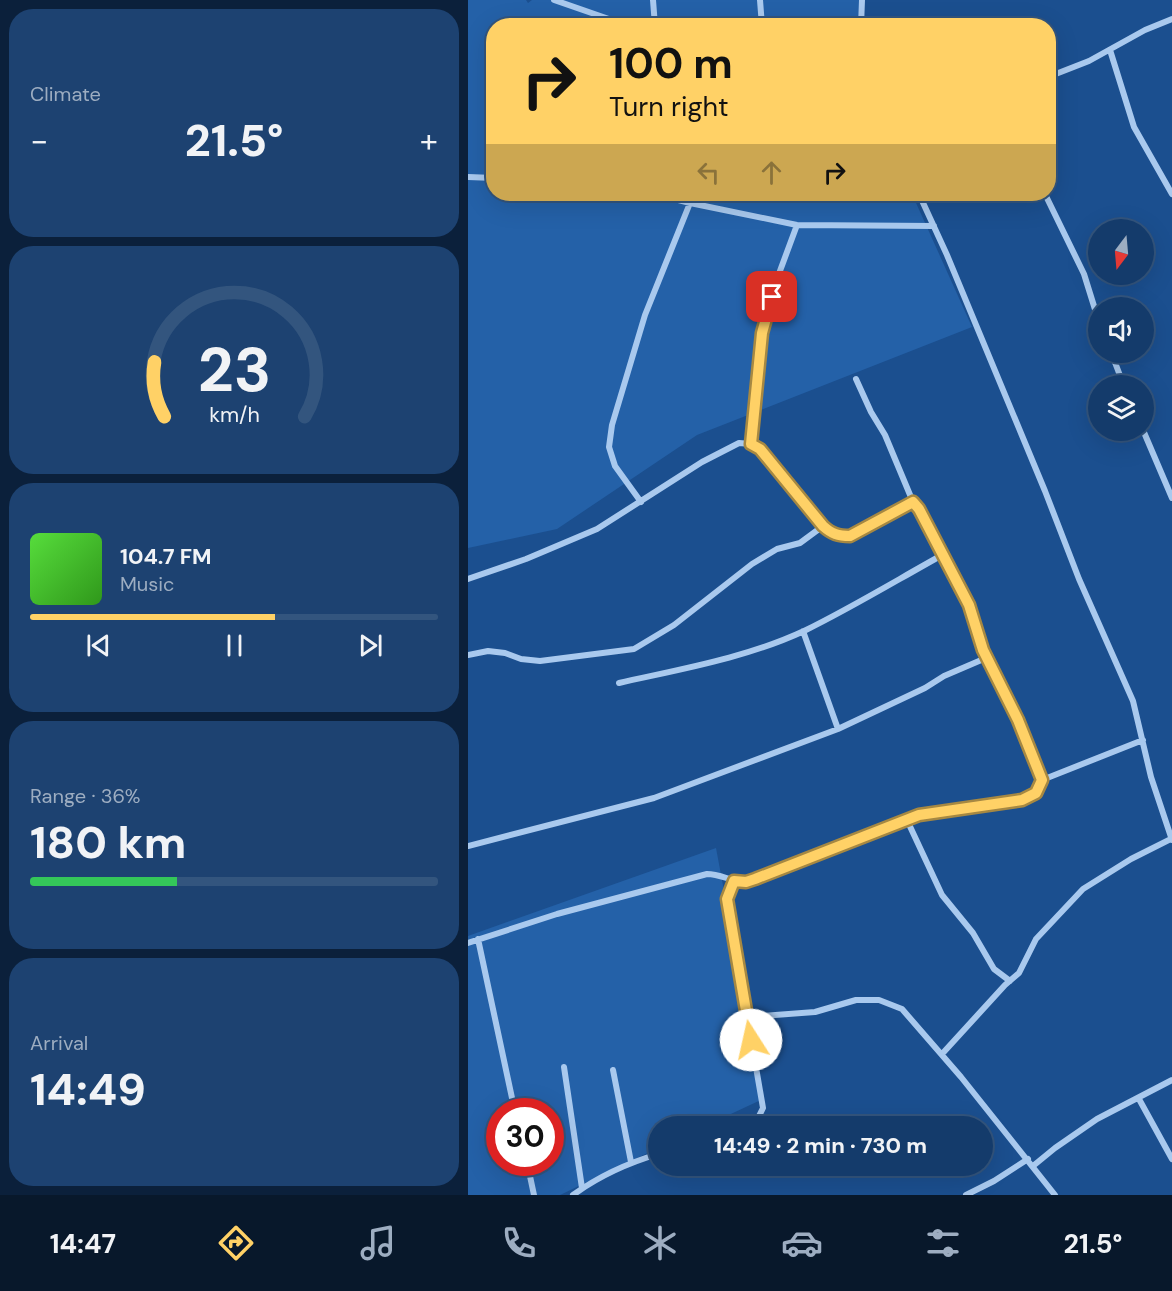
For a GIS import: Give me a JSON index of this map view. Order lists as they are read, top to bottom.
{
  "north": "bottom",
  "page": {
    "tile": [
      "Climate",
      ["Range · 36%", "180 km"],
      ["Arrival", "14:49"]
    ],
    "turn": ["100 m", "Turn right"],
    "heat": ["−", "21.5°", "+"],
    "song": ["104.7 FM", "Music"],
    "limit": "30",
    "trip": "14:49 · 2 min · 730 m",
    "tabs": ["14:47", "21.5°"],
    "gauge": ["23", "km/h"]
  }
}
